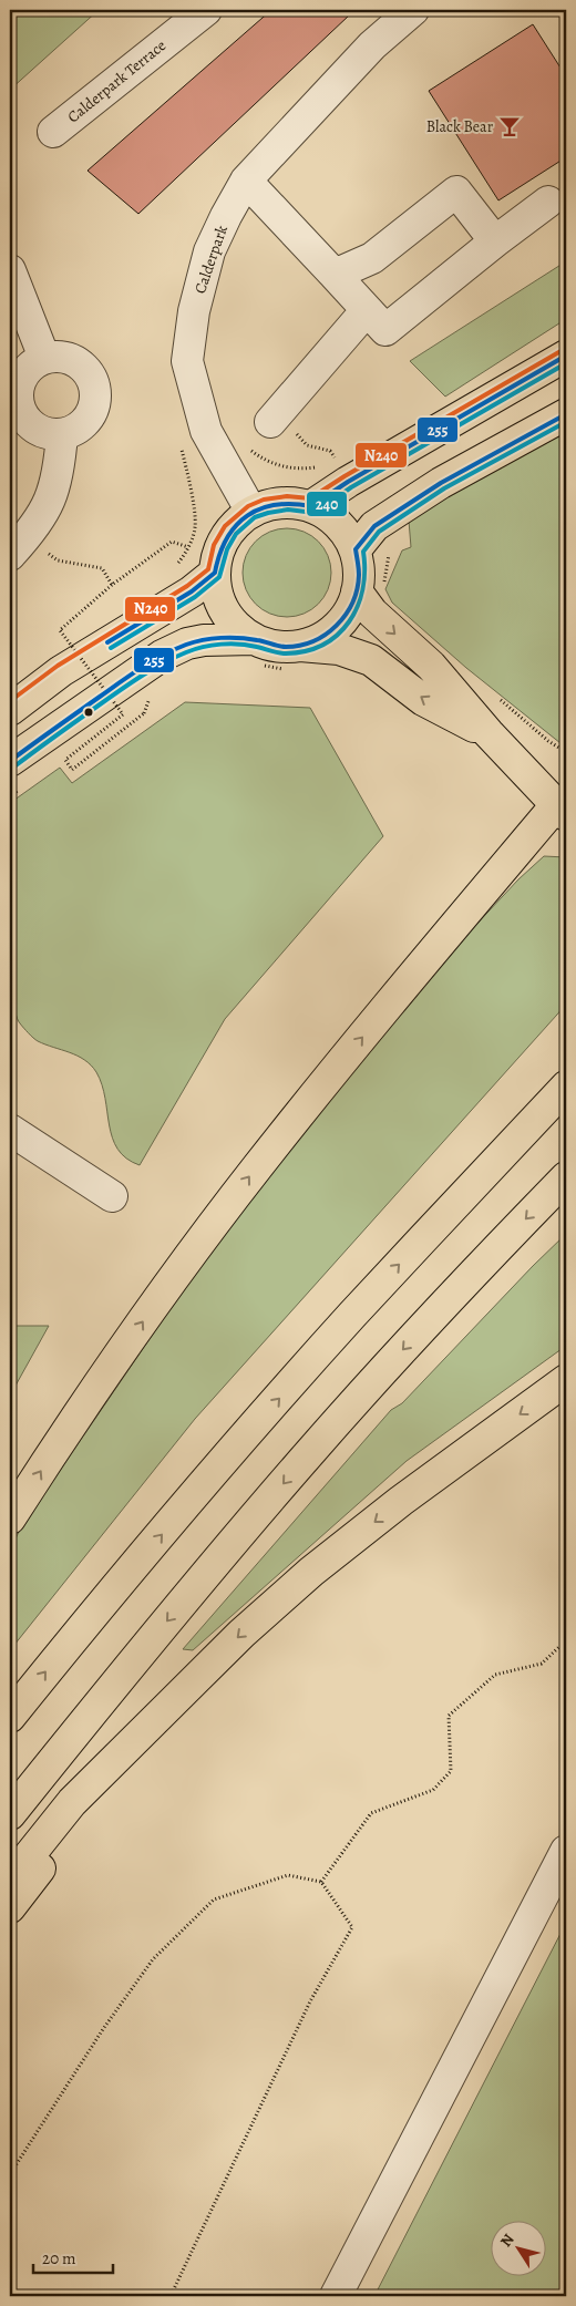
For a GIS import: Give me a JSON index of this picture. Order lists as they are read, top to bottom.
{
  "streets": {
    "street": ["Calderpark Terrace", "Calderpark"]
  },
  "places": {
    "bar": ["Black Bear"]
  },
  "lines": ["transit line N240", "transit line 255", "transit line 240"],
  "scale_bar": "20 m",
  "north": "top left"
}
